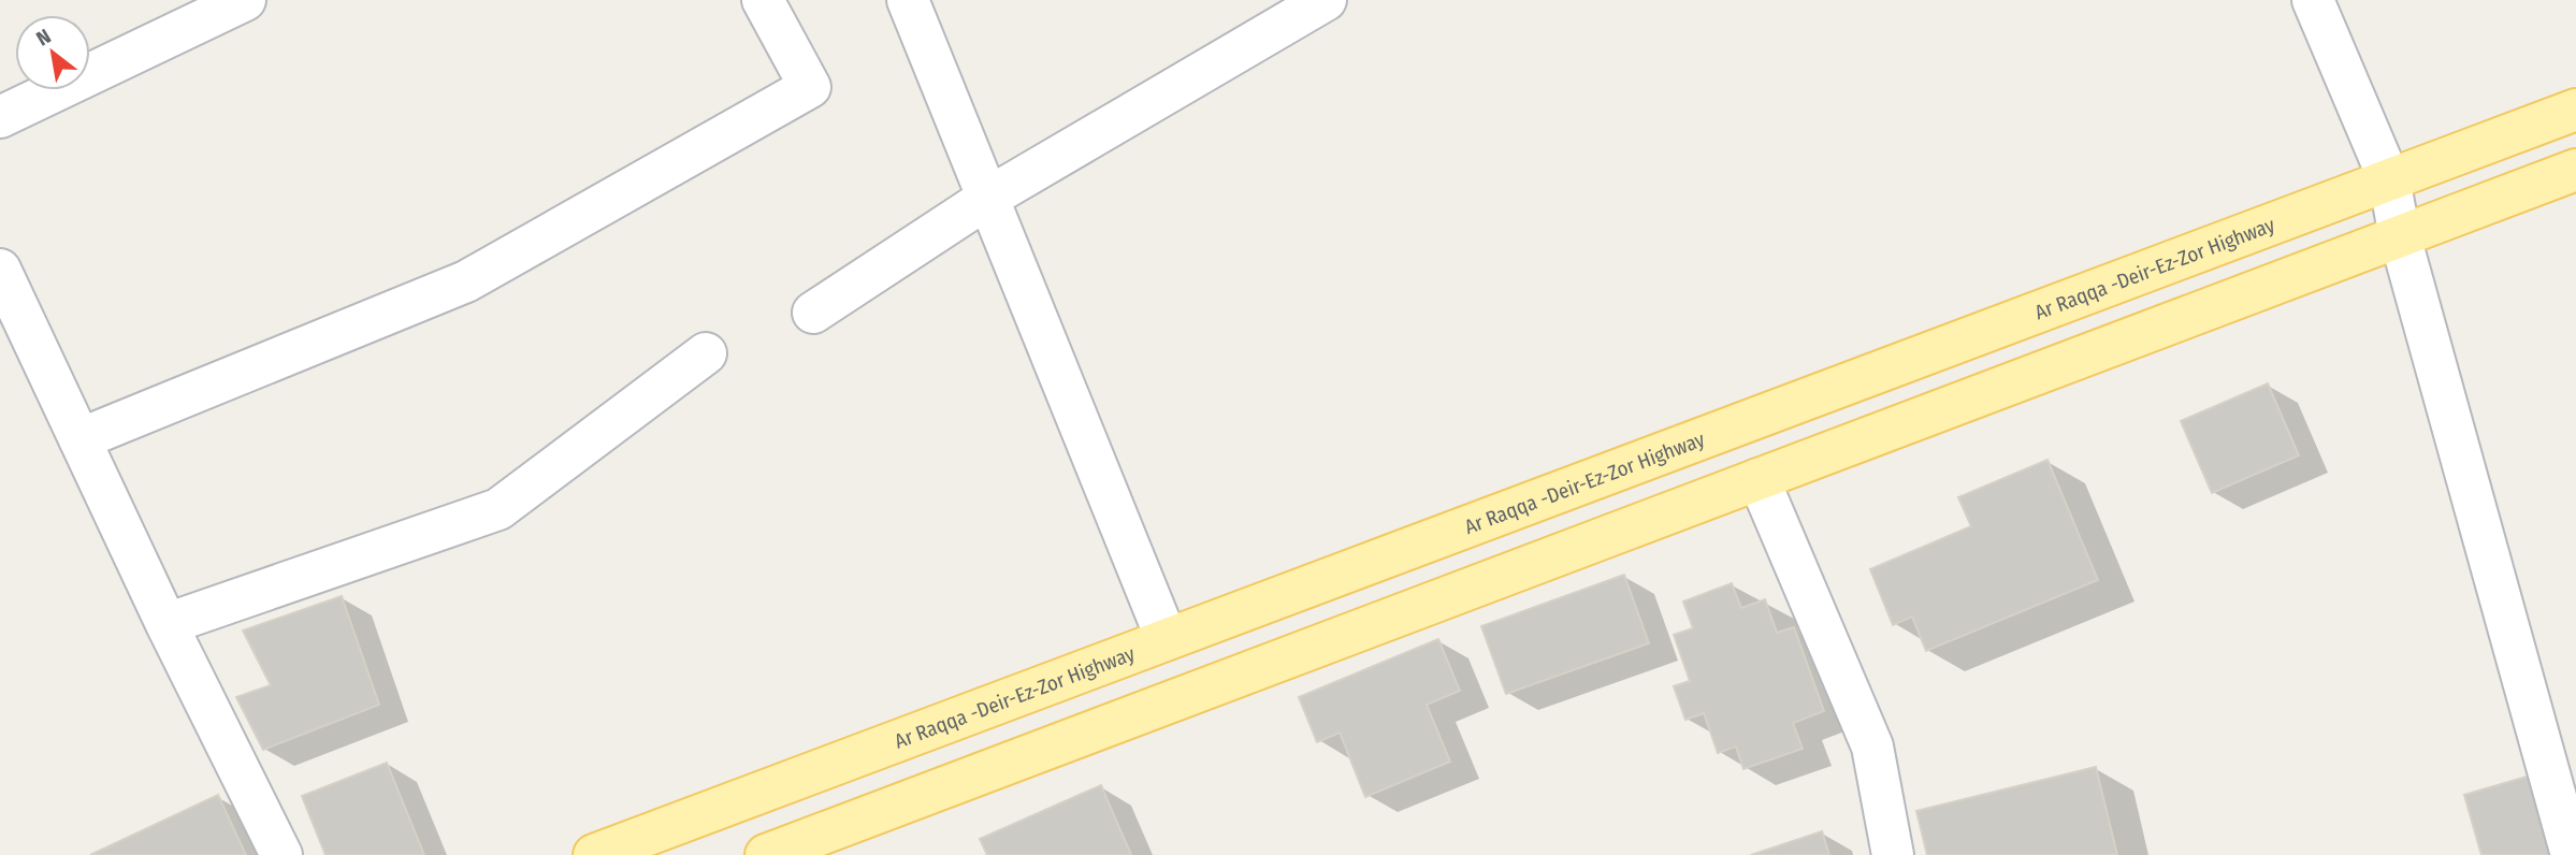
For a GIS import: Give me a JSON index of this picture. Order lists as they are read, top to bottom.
{
  "streets": {
    "main road": ["Ar Raqqa -Deir-Ez-Zor Highway"]
  },
  "north": "top left"
}
